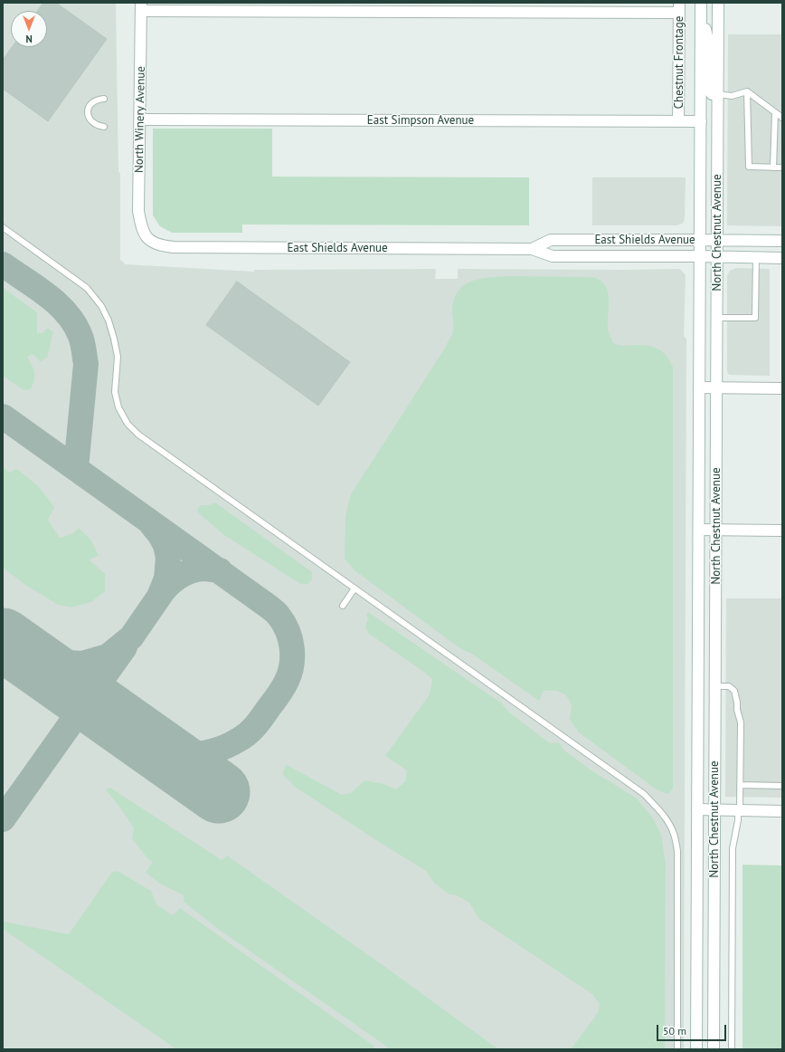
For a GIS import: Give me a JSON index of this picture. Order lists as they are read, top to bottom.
{
  "streets": {
    "street": [
      "Chestnut Frontage",
      "North Winery Avenue",
      "East Simpson Avenue",
      "North Chestnut Avenue",
      "East Shields Avenue"
    ]
  },
  "crossings": [
    ["Chestnut Frontage", "East Simpson Avenue"],
    ["North Winery Avenue", "East Simpson Avenue"],
    ["North Winery Avenue", "East Shields Avenue"],
    ["East Simpson Avenue", "North Chestnut Avenue"],
    ["North Chestnut Avenue", "East Shields Avenue"]
  ],
  "scale_bar": "50 m",
  "north": "bottom"
}
